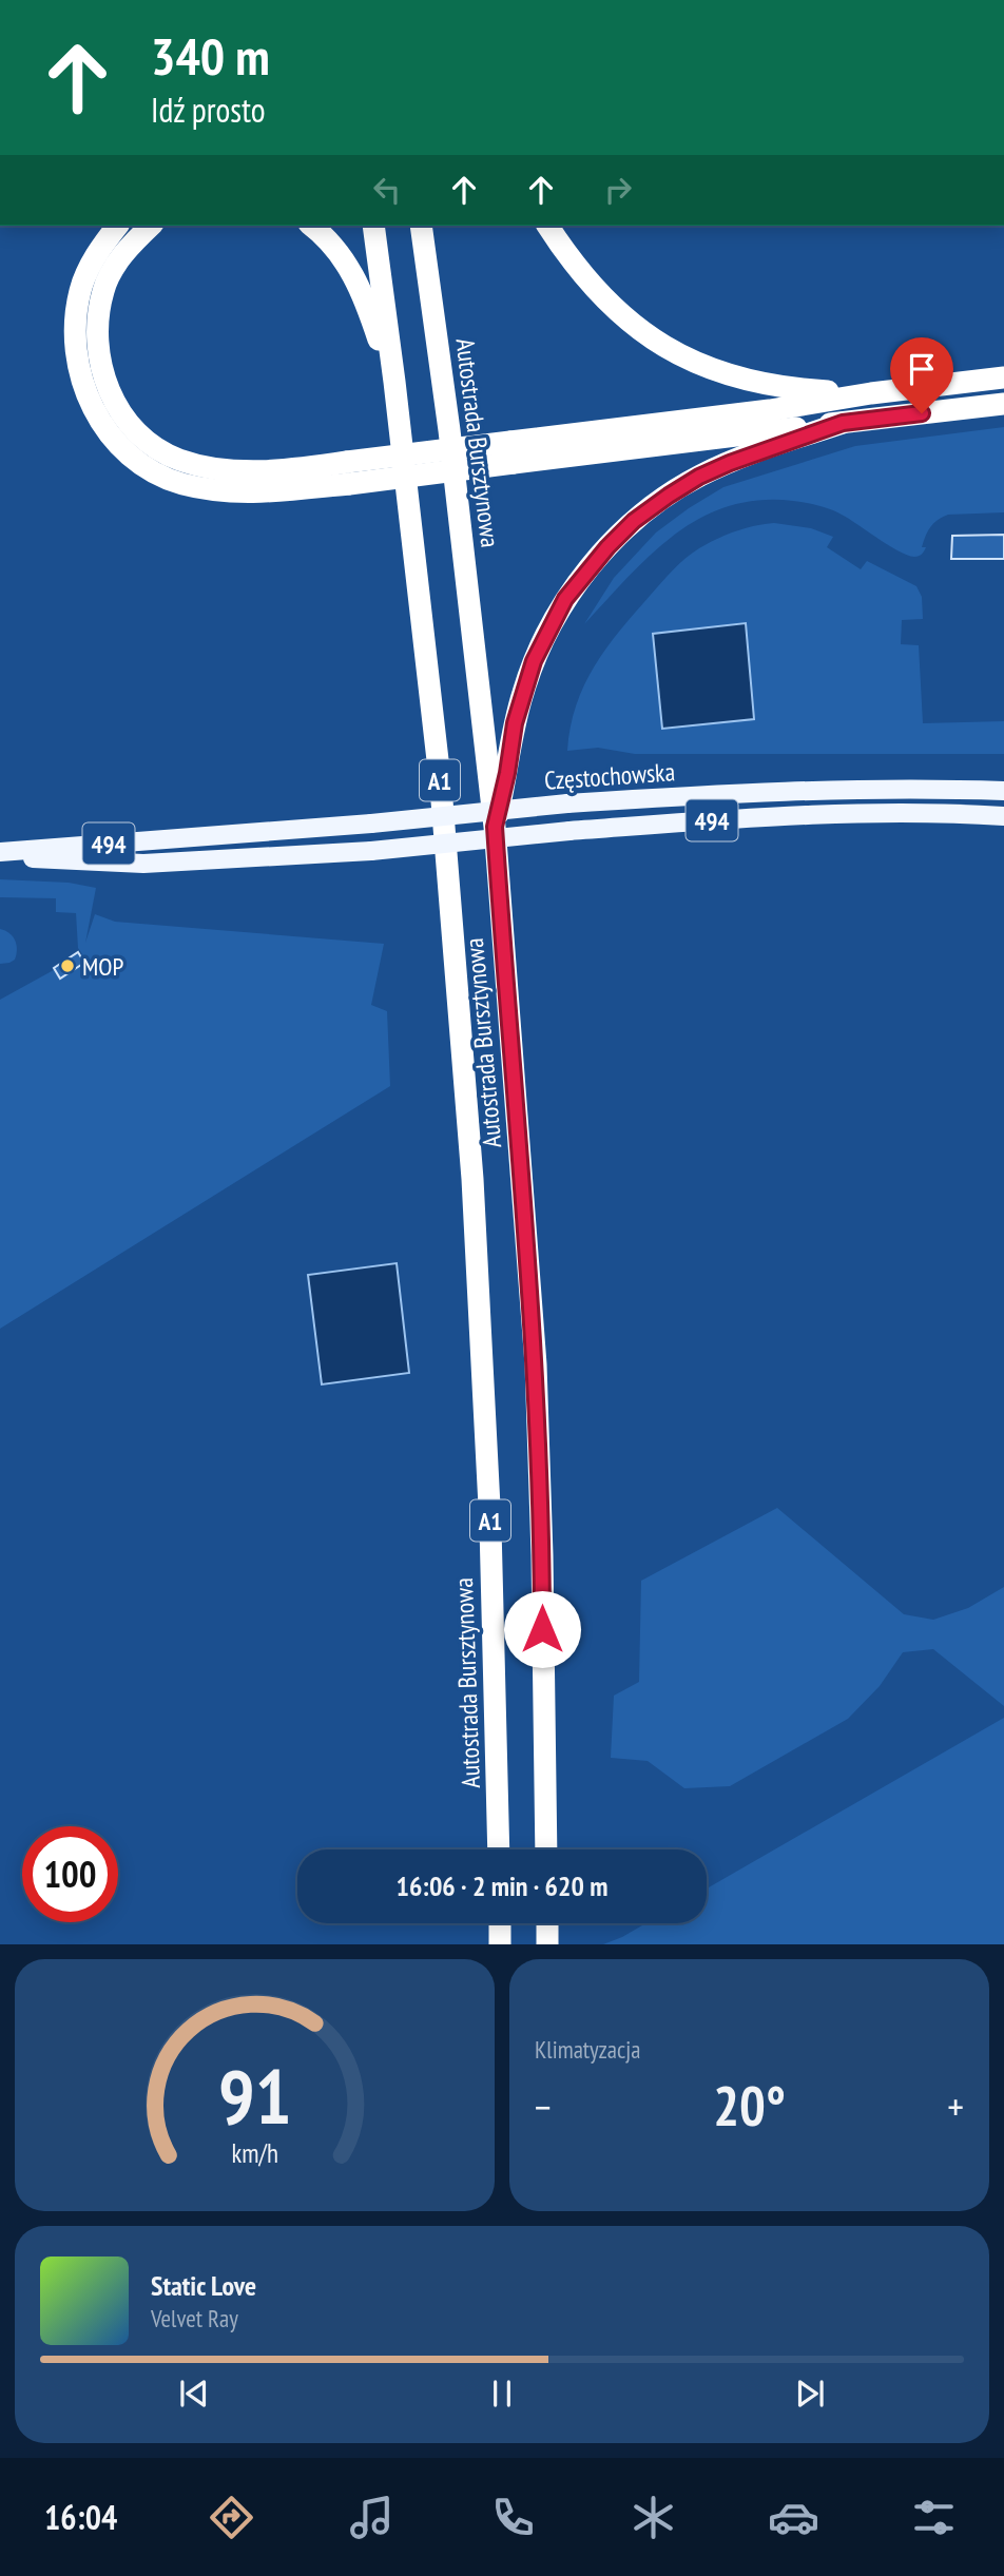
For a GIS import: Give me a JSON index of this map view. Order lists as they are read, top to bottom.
{
  "streets": {
    "highway": ["Autostrada Bursztynowa", "A1"],
    "main road": ["Częstochowska", "494"]
  },
  "places": ["MOP"],
  "page": {
    "turn": ["340 m", "Idź prosto"],
    "limit": "100",
    "trip": "16:06 · 2 min · 620 m",
    "tile": "Klimatyzacja",
    "heat": ["−", "20°", "+"],
    "song": ["Static Love", "Velvet Ray"],
    "tabs": "16:04",
    "gauge": ["91", "km/h"]
  }
}
